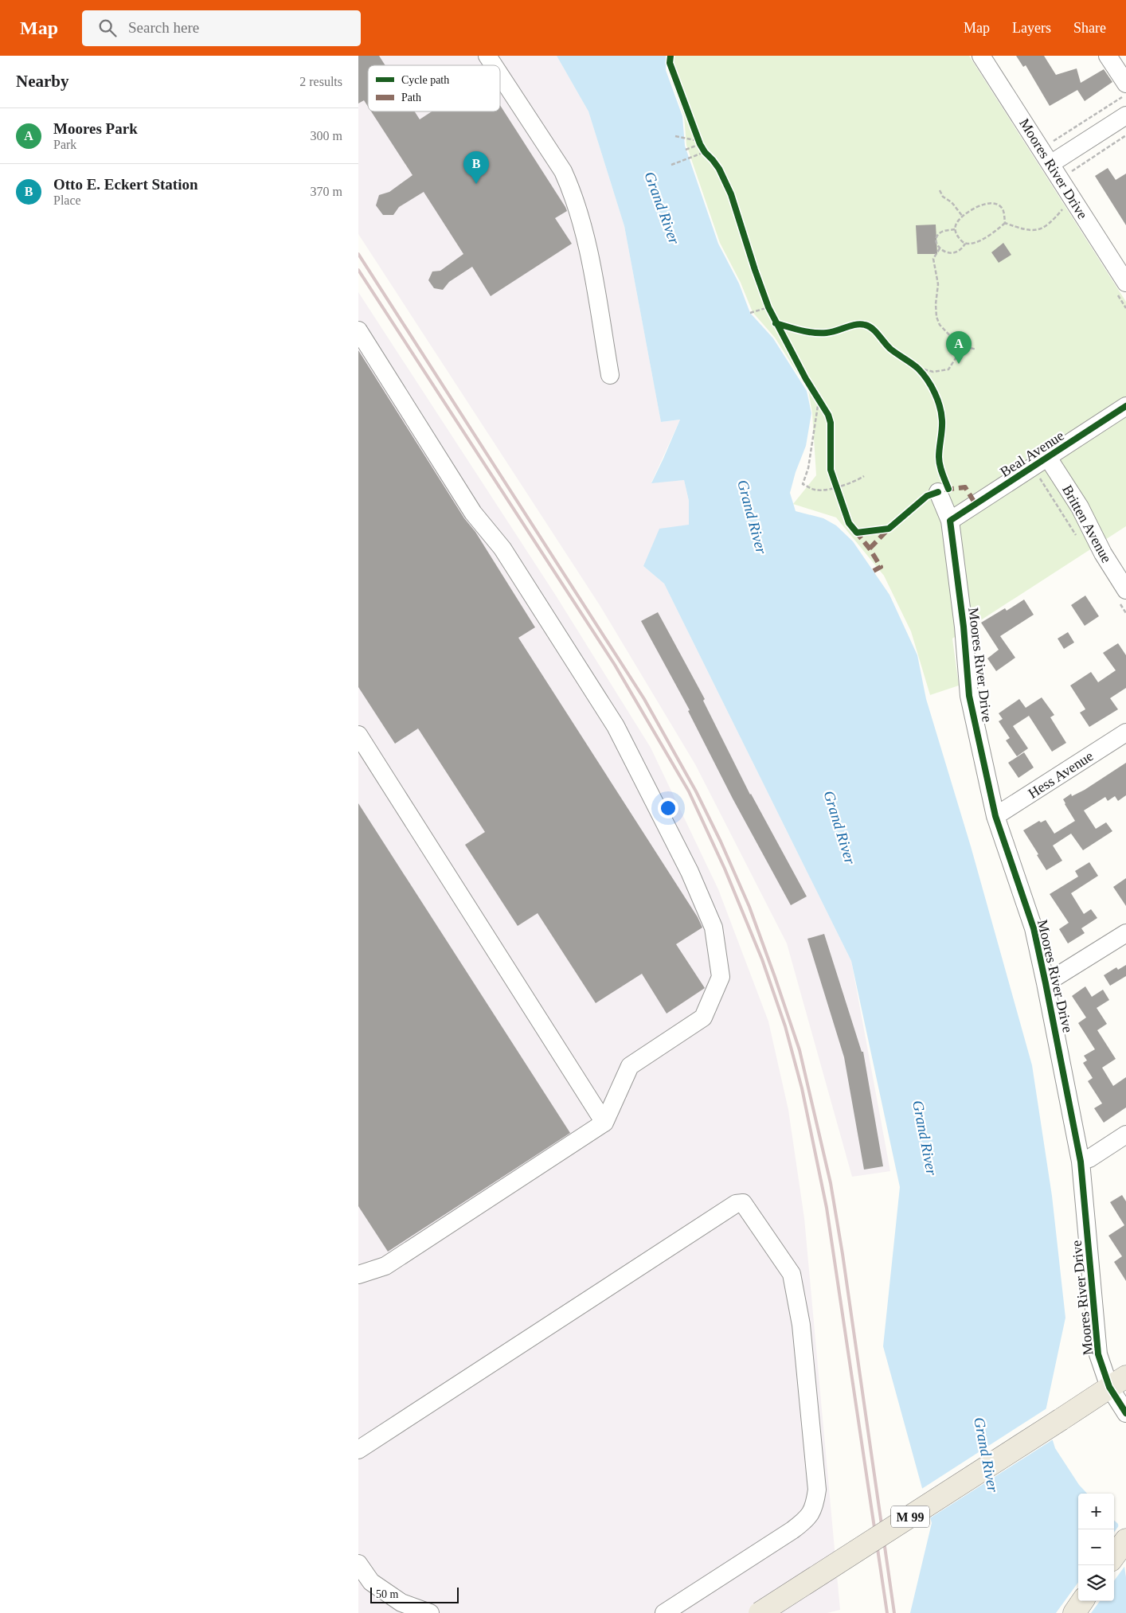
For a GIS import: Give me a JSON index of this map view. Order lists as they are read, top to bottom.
{
  "streets": {
    "main road": ["M 99"],
    "street": [
      "Moores River Drive",
      "Beal Avenue",
      "Britten Avenue",
      "Hess Avenue"
    ]
  },
  "crossings": [
    ["Moores River Drive", "Beal Avenue"],
    ["Moores River Drive", "Hess Avenue"],
    ["Moores River Drive", "M 99"],
    ["Beal Avenue", "Britten Avenue"]
  ],
  "water": ["Grand River"],
  "legend": ["Cycle path", "Path"],
  "scale_bar": "50 m",
  "page": {
    "header": "Map",
    "search": "Search here",
    "nav": ["Map", "Layers", "Share"],
    "heading": ["Nearby", "2 results"],
    "list": [
      {
        "mark": "A",
        "name": "Moores Park",
        "note": "Park",
        "value": "300 m"
      },
      {
        "mark": "B",
        "name": "Otto E. Eckert Station",
        "note": "Place",
        "value": "370 m"
      }
    ],
    "pins": ["B", "A"],
    "map_buttons": ["+", "−"],
    "scale": "50 m"
  }
}
